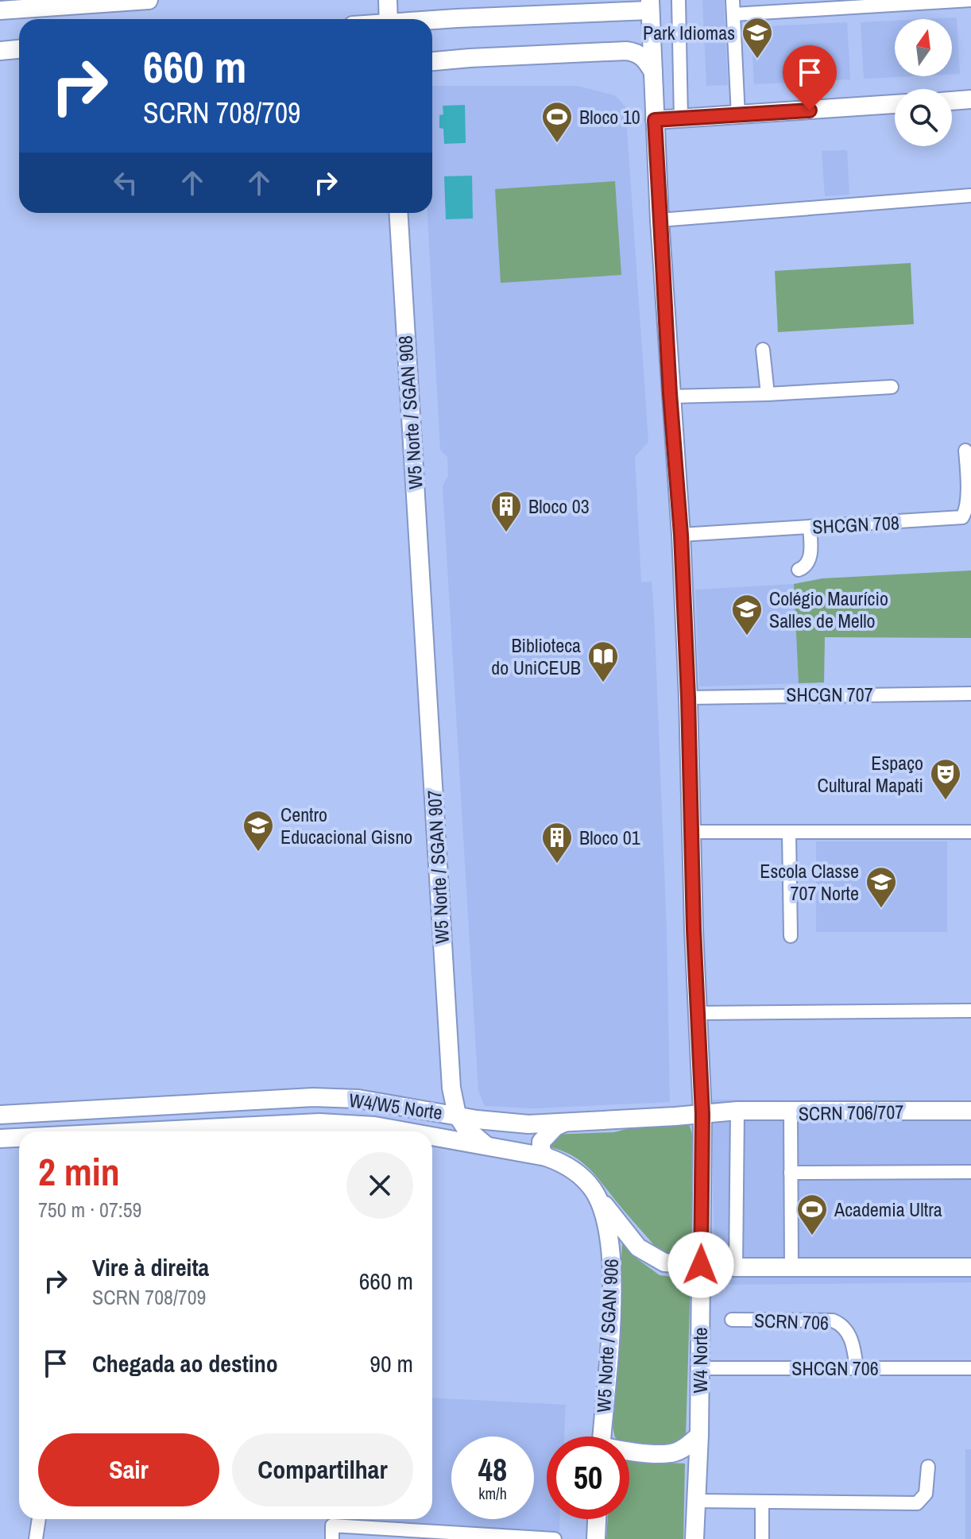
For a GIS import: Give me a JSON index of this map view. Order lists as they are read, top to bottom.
{
  "streets": {
    "main road": [
      "W5 Norte / SGAN 908",
      "W5 Norte / SGAN 907",
      "W4/W5 Norte",
      "SCRN 706/707",
      "W5 Norte / SGAN 906",
      "W4 Norte"
    ],
    "street": [
      "SHCGN 708",
      "SHCGN 707",
      "SCRN 706",
      "SHCGN 706"
    ]
  },
  "crossings": [
    ["W5 Norte / SGAN 908", "W5 Norte / SGAN 907"],
    ["SHCGN 708", "W4 Norte"],
    ["SHCGN 707", "W4 Norte"],
    ["W5 Norte / SGAN 907", "W4/W5 Norte"],
    ["W4/W5 Norte", "SCRN 706/707"],
    ["W4/W5 Norte", "W5 Norte / SGAN 906"],
    ["W4/W5 Norte", "W4 Norte"],
    ["SCRN 706", "SHCGN 706"],
    ["W4 Norte", "SHCGN 706"]
  ],
  "places": {
    "school or university": [
      "Park Idiomas",
      "Colégio Maurício Salles de Mello",
      "Centro Educacional Gisno",
      "Escola Classe 707 Norte"
    ],
    "sports": ["Bloco 10", "Academia Ultra"],
    "building": ["Bloco 03", "Bloco 01"],
    "library": ["Biblioteca do UniCEUB"],
    "theatre": ["Espaço Cultural Mapati"]
  },
  "north": "top",
  "page": {
    "turn": ["660 m", "SCRN 708/709"],
    "heading": ["2 min", "750 m · 07:59"],
    "list": [
      {
        "name": "Vire à direita",
        "note": "SCRN 708/709",
        "value": "660 m"
      },
      {
        "name": "Chegada ao destino",
        "value": "90 m"
      }
    ],
    "buttons": ["Sair", "Compartilhar"],
    "speed": "48 km/h",
    "limit": "50"
  }
}
